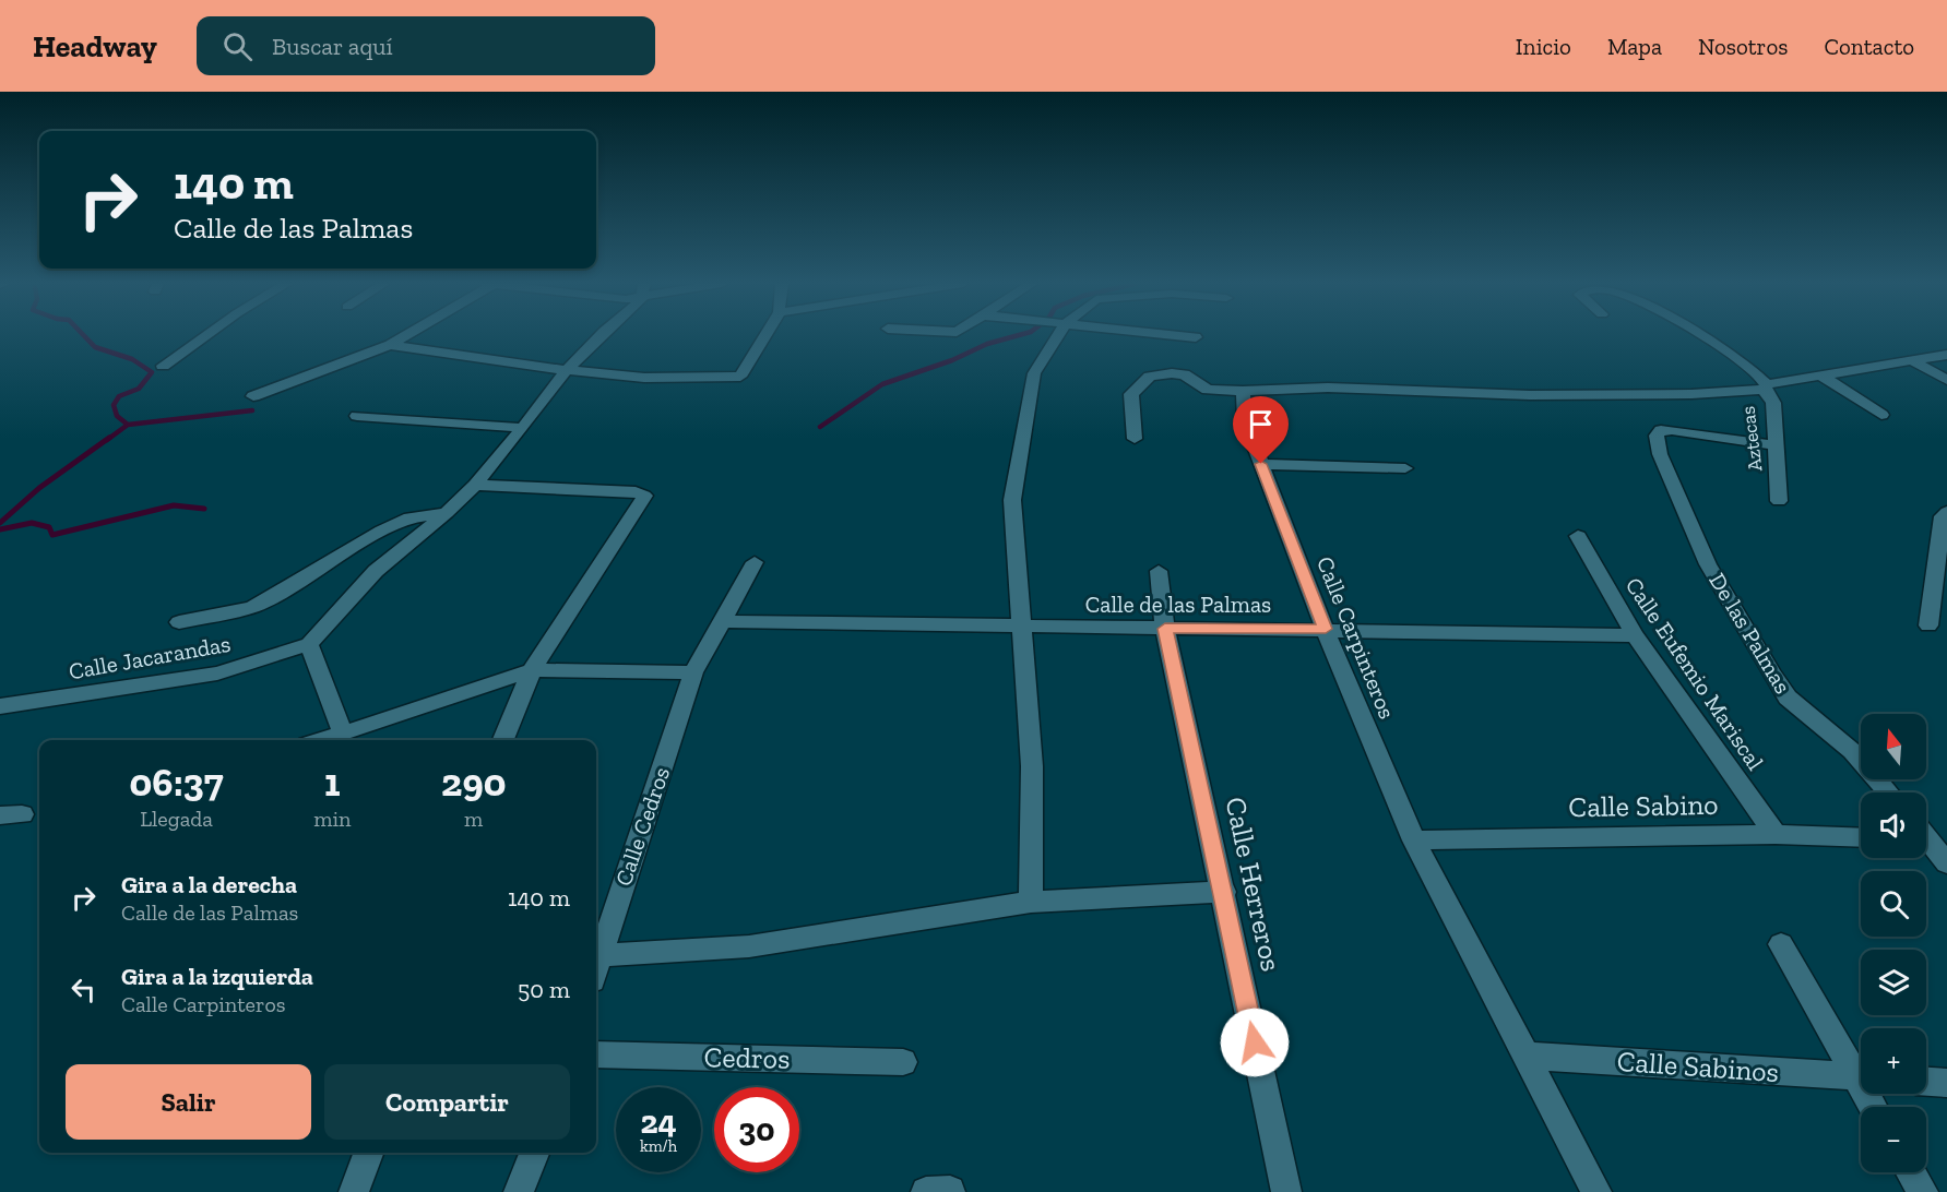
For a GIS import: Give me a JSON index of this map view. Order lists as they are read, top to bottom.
{
  "streets": {
    "street": [
      "Aztecas",
      "Calle de las Palmas",
      "De las Palmas",
      "Calle Carpinteros",
      "Calle Jacarandas",
      "Calle Eufemio Mariscal",
      "Calle Sabino",
      "Calle Cedros",
      "Calle Herreros",
      "Cedros",
      "Calle Sabinos"
    ]
  },
  "crossings": [
    ["Aztecas", "De las Palmas"],
    ["Calle de las Palmas", "Calle Carpinteros"],
    ["Calle de las Palmas", "Calle Eufemio Mariscal"],
    ["Calle de las Palmas", "Calle Cedros"],
    ["Calle de las Palmas", "Calle Herreros"],
    ["Calle Carpinteros", "Calle Sabino"],
    ["Calle Carpinteros", "Calle Sabinos"],
    ["Calle Eufemio Mariscal", "Calle Sabino"]
  ],
  "north": "top",
  "page": {
    "header": "Headway",
    "search": "Buscar aquí",
    "nav": [
      "Inicio",
      "Mapa",
      "Nosotros",
      "Contacto"
    ],
    "turn": ["140 m", "Calle de las Palmas"],
    "map_buttons": ["+", "−"],
    "eta": [
      "06:37",
      "Llegada",
      "1",
      "min",
      "290",
      "m"
    ],
    "list": [
      {
        "name": "Gira a la derecha",
        "note": "Calle de las Palmas",
        "value": "140 m"
      },
      {
        "name": "Gira a la izquierda",
        "note": "Calle Carpinteros",
        "value": "50 m"
      }
    ],
    "buttons": ["Salir", "Compartir"],
    "speed": "24 km/h",
    "limit": "30"
  }
}
